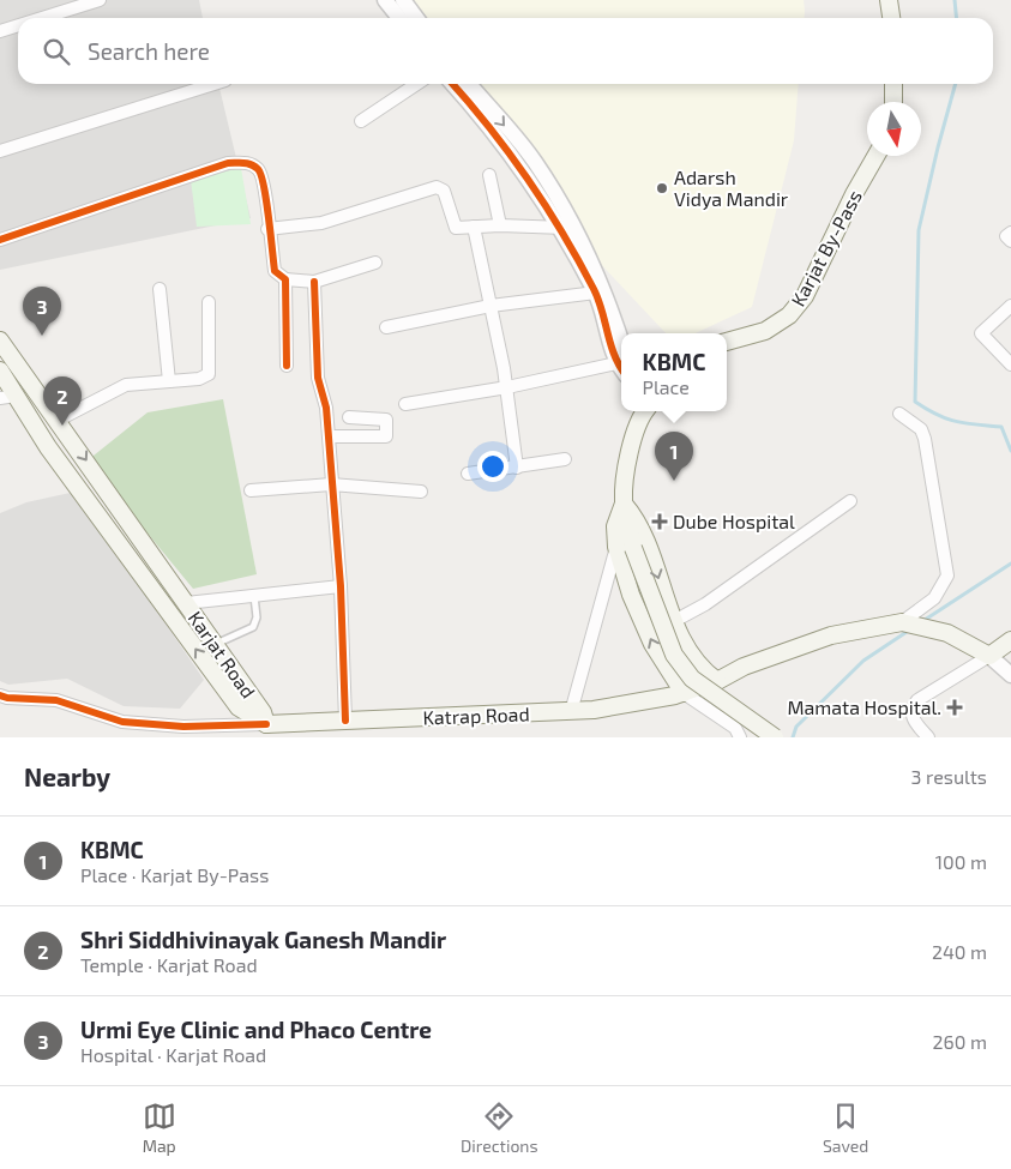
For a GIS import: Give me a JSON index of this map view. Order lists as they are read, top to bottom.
{
  "streets": {
    "main road": ["Karjat By-Pass", "Karjat Road", "Katrap Road"]
  },
  "crossings": [
    ["Karjat Road", "Katrap Road"]
  ],
  "places": {
    "other": ["Adarsh Vidya Mandir"],
    "health": ["Dube Hospital", "Mamata Hospital."]
  },
  "north": "bottom",
  "page": {
    "search": "Search here",
    "pins": ["3", "2", "1"],
    "popup": ["KBMC", "Place"],
    "heading": ["Nearby", "3 results"],
    "list": [
      {
        "mark": "1",
        "name": "KBMC",
        "note": "Place · Karjat By-Pass",
        "value": "100 m"
      },
      {
        "mark": "2",
        "name": "Shri Siddhivinayak Ganesh Mandir",
        "note": "Temple · Karjat Road",
        "value": "240 m"
      },
      {
        "mark": "3",
        "name": "Urmi Eye Clinic and Phaco Centre",
        "note": "Hospital · Karjat Road",
        "value": "260 m"
      }
    ],
    "nav": ["Map", "Directions", "Saved"]
  }
}
